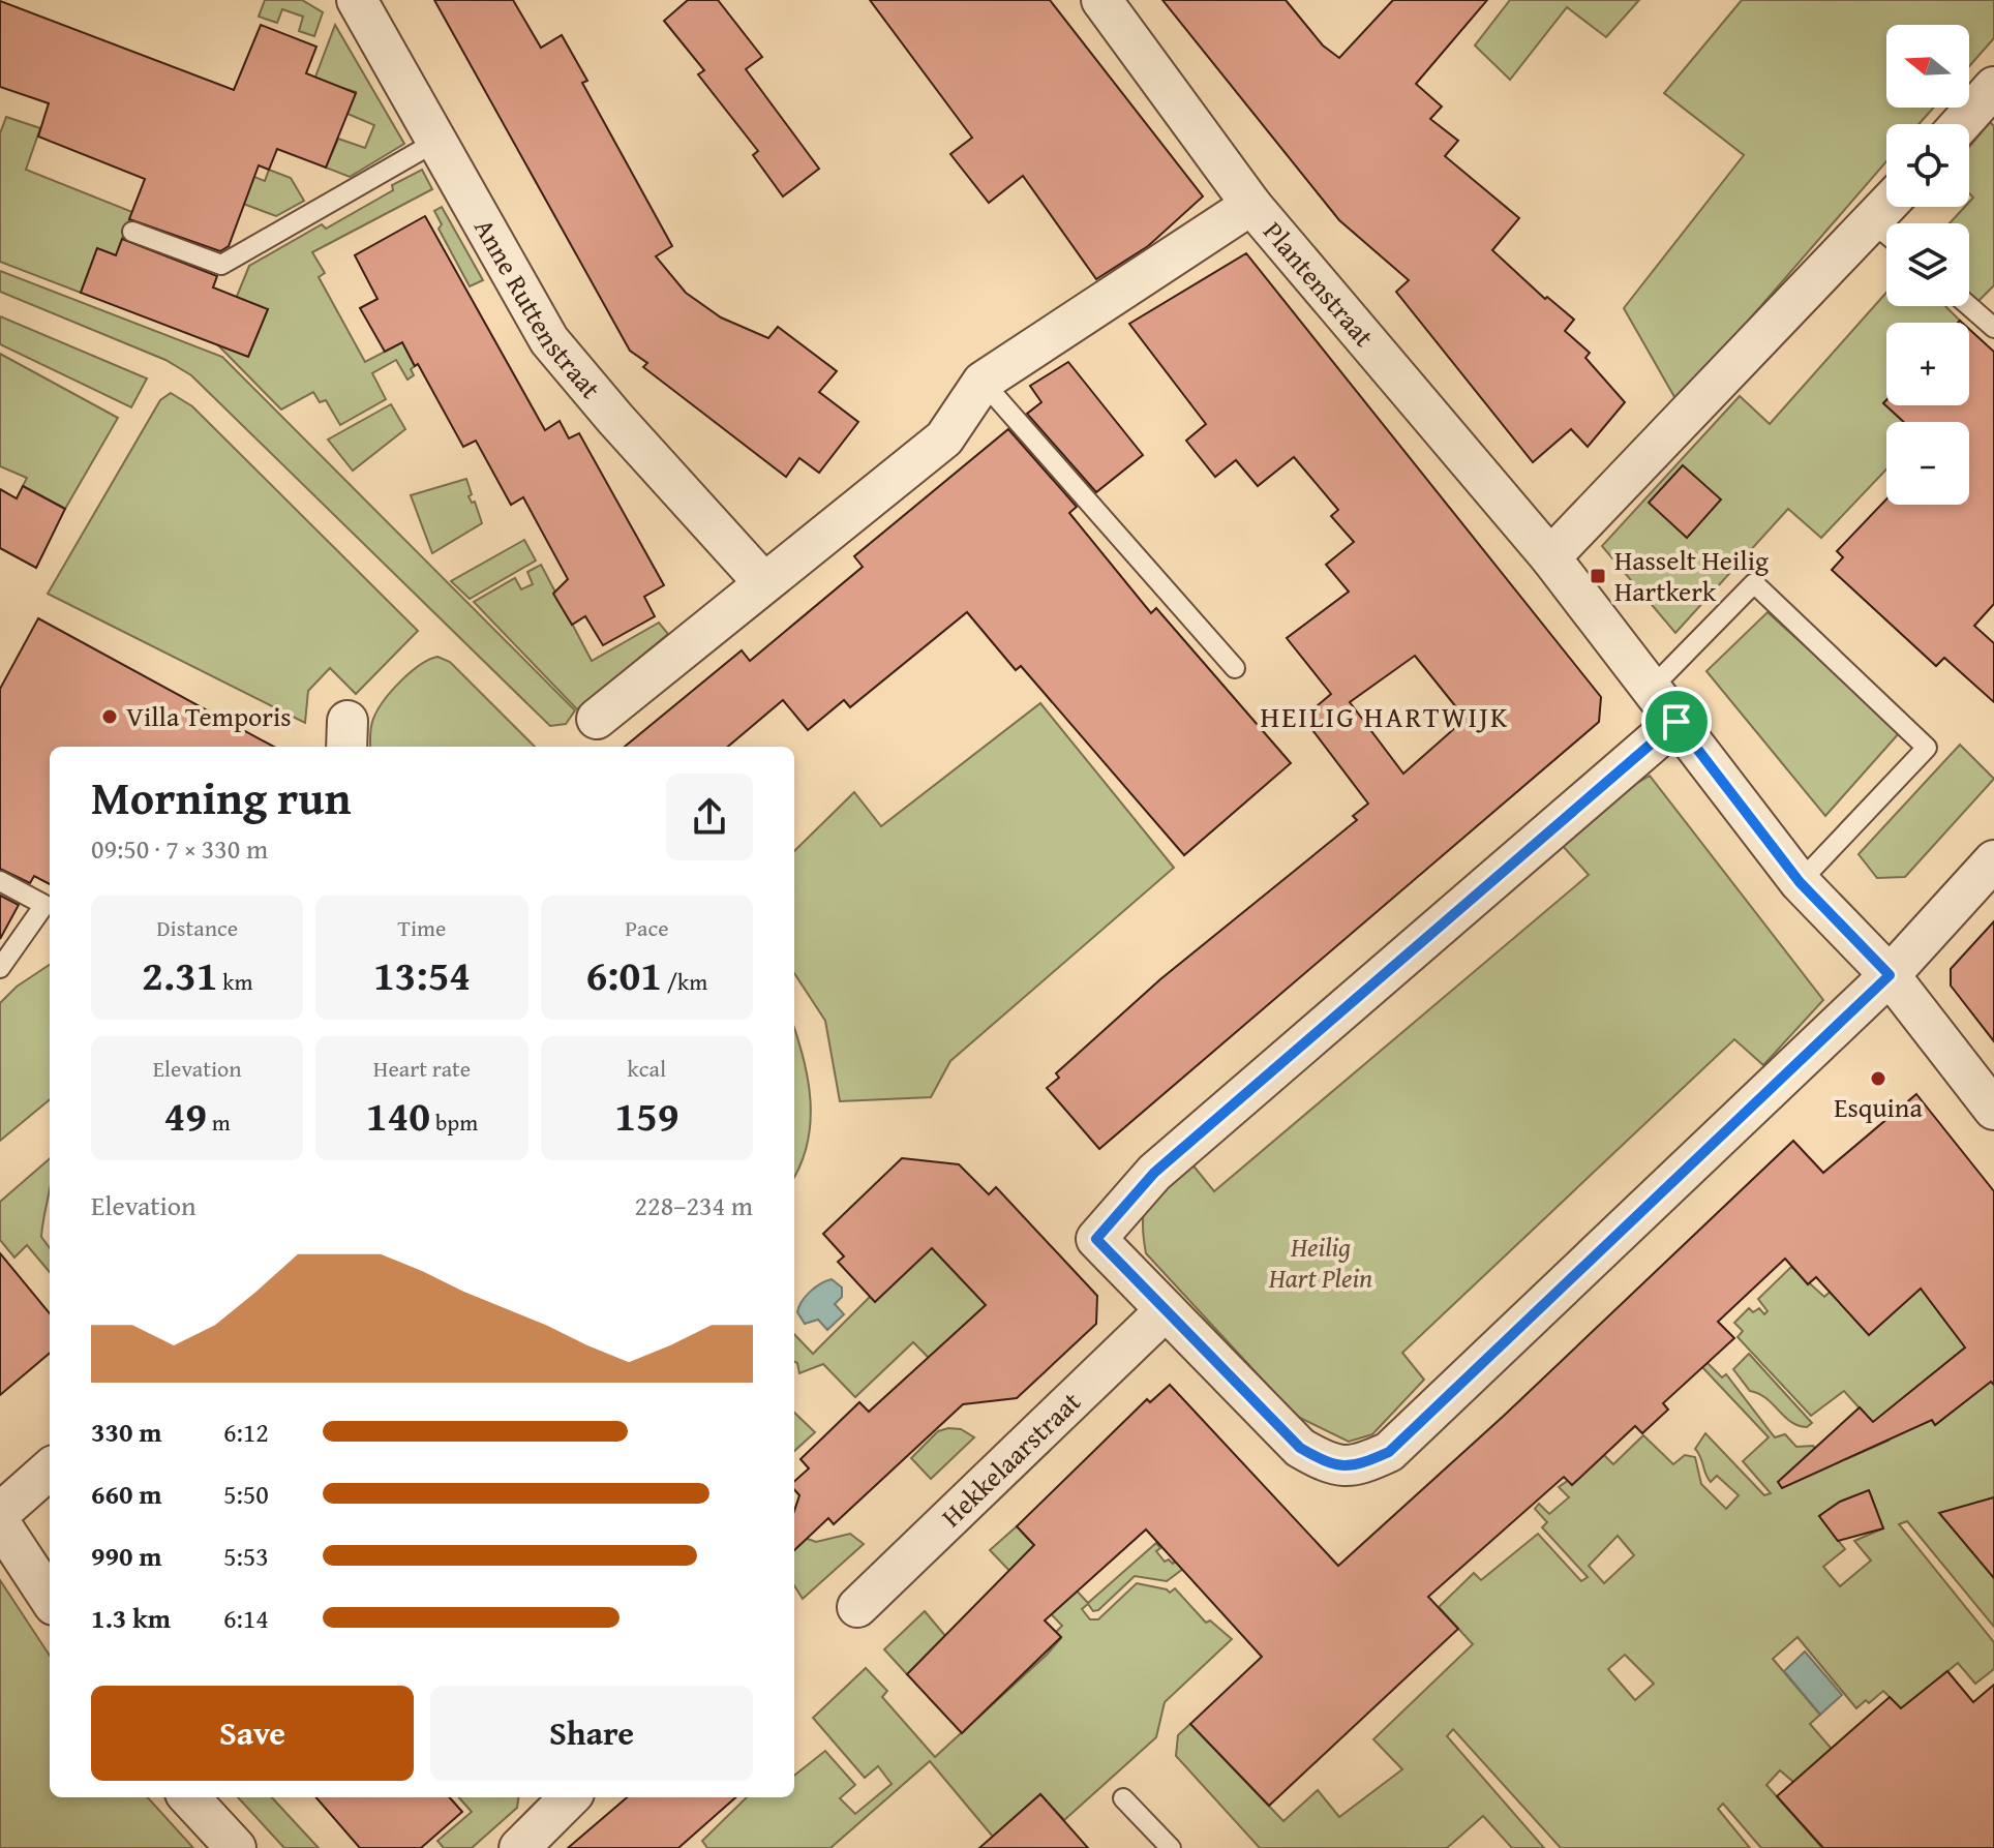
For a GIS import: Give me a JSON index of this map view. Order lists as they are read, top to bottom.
{
  "streets": {
    "street": ["Plantenstraat", "Anne Ruttenstraat", "Hekkelaarstraat"]
  },
  "districts": ["HEILIG HARTWIJK"],
  "parks": ["Heilig Hart Plein"],
  "places": {
    "transit": ["Hasselt Heilig Hartkerk"],
    "other": ["Villa Temporis", "Esquina"]
  },
  "north": "left",
  "page": {
    "map_buttons": ["+", "−"],
    "heading": ["Morning run", "09:50 · 7 × 330 m"],
    "stats": [
      ["Distance", "2.31 km"],
      ["Time", "13:54"],
      ["Pace", "6:01 /km"],
      ["Elevation", "49 m"],
      ["Heart rate", "140 bpm"],
      ["kcal", "159"]
    ],
    "chart": ["Elevation", "228–234 m"],
    "list": [
      {
        "name": "330 m",
        "note": "6:12"
      },
      {
        "name": "660 m",
        "note": "5:50"
      },
      {
        "name": "990 m",
        "note": "5:53"
      },
      {
        "name": "1.3 km",
        "note": "6:14"
      }
    ],
    "buttons": ["Save", "Share"]
  }
}
